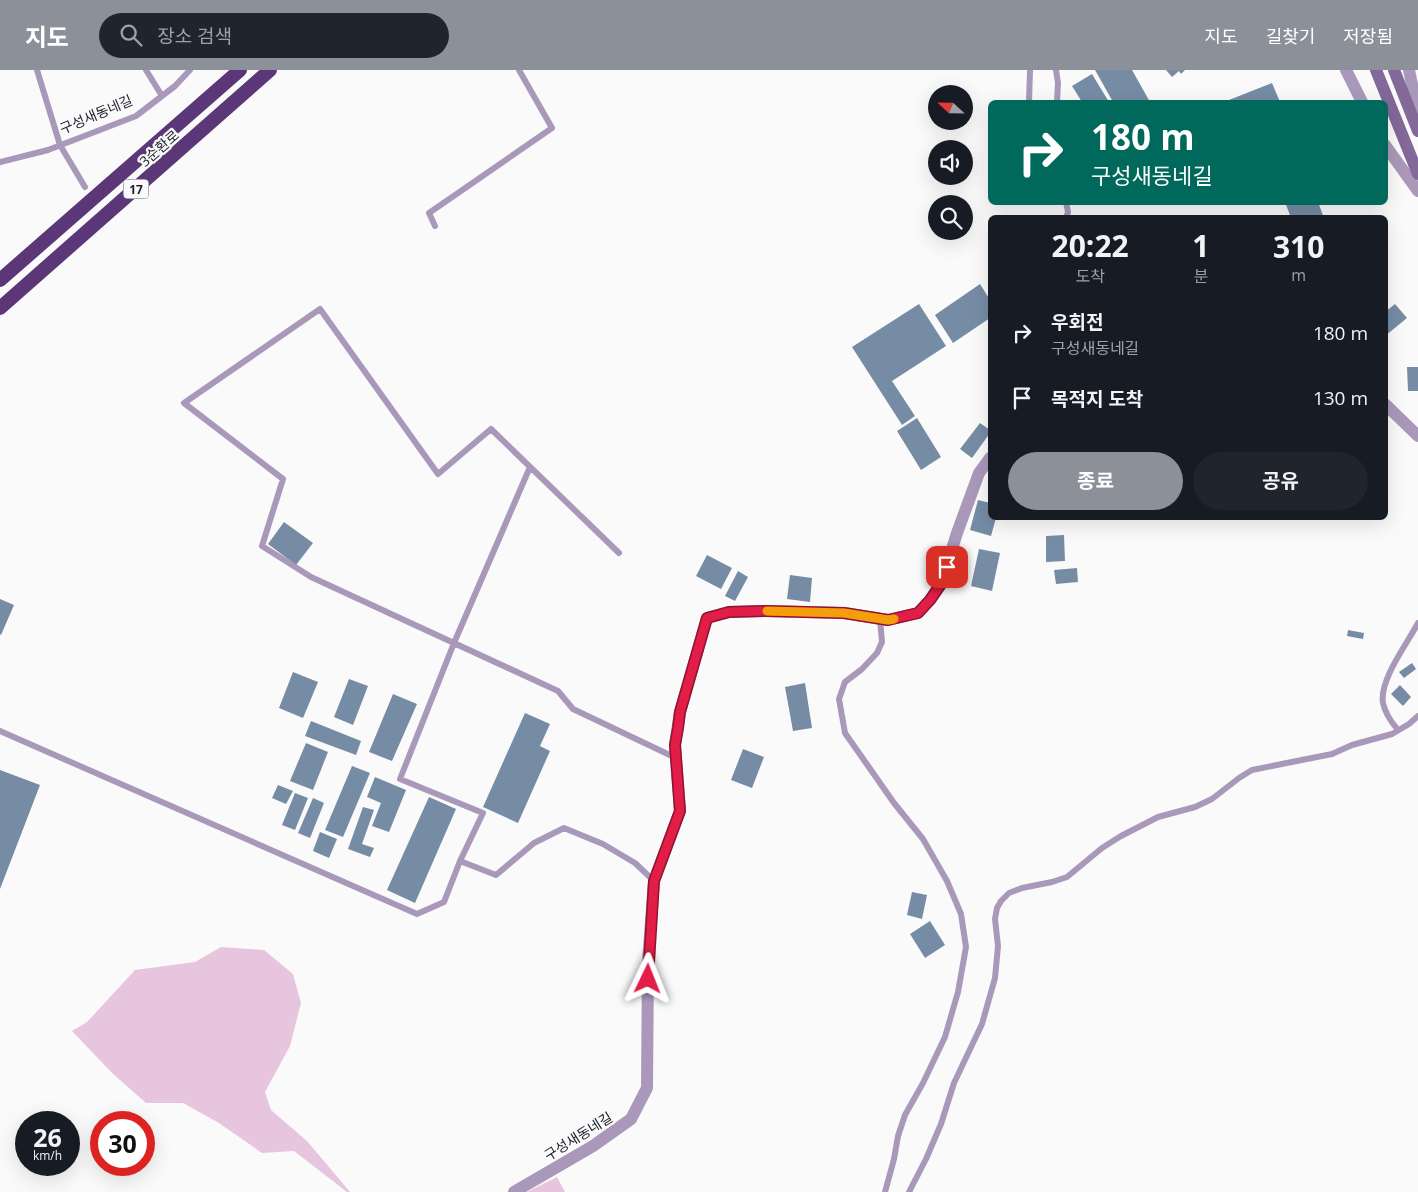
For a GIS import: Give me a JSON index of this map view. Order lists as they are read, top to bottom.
{
  "streets": {
    "highway": ["3순환로", "17"],
    "street": ["구성새동네길"]
  },
  "north": "left",
  "page": {
    "header": "지도",
    "search": "장소 검색",
    "nav": ["지도", "길찾기", "저장됨"],
    "turn": ["180 m", "구성새동네길"],
    "eta": [
      "20:22",
      "도착",
      "1",
      "분",
      "310",
      "m"
    ],
    "list": [
      {
        "name": "우회전",
        "note": "구성새동네길",
        "value": "180 m"
      },
      {
        "name": "목적지 도착",
        "value": "130 m"
      }
    ],
    "buttons": ["종료", "공유"],
    "speed": "26 km/h",
    "limit": "30"
  }
}
